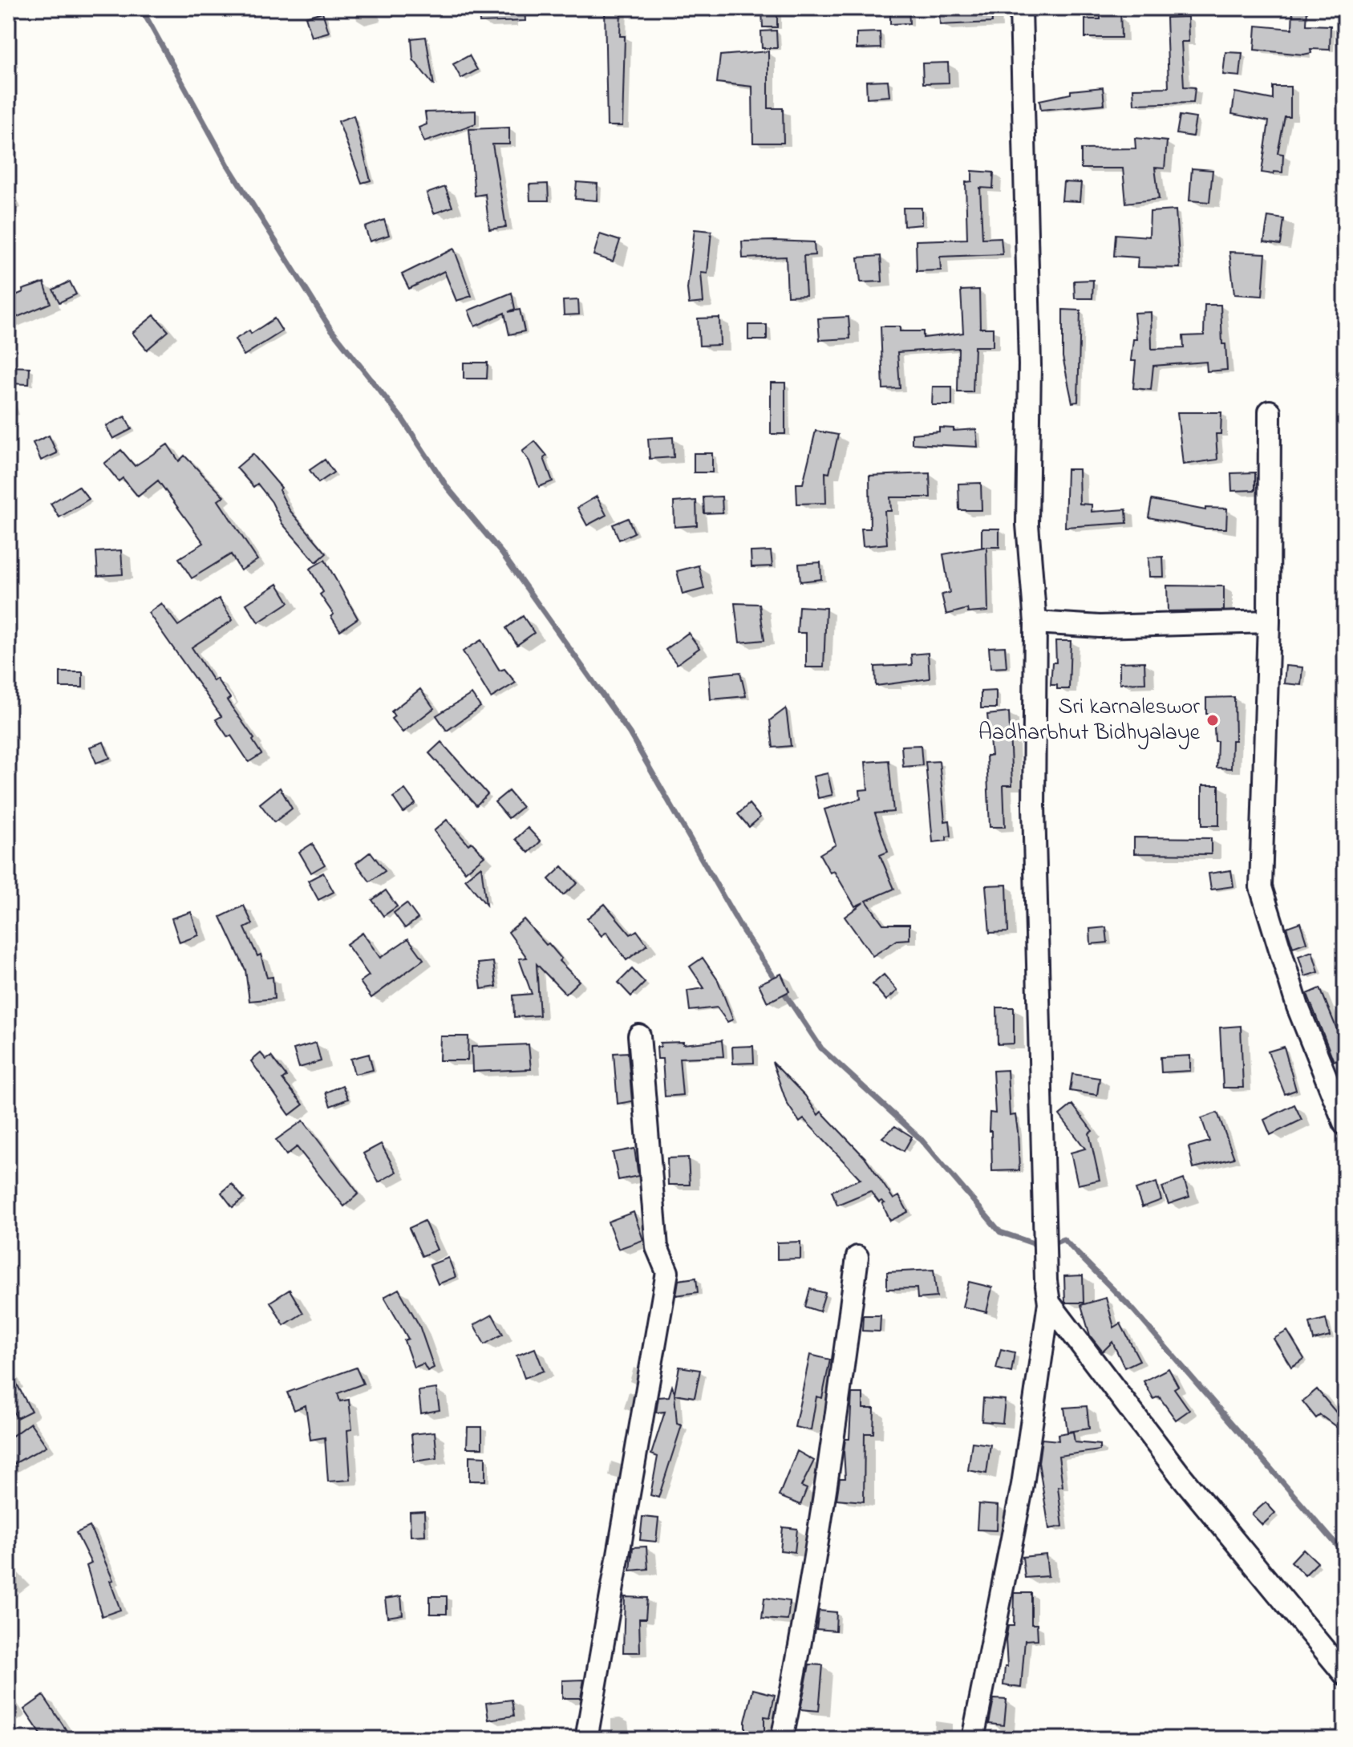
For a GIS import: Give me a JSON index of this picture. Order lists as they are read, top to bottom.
{
  "places": ["Sri karnaleswor Aadharbhut Bidhyalaye"]
}
